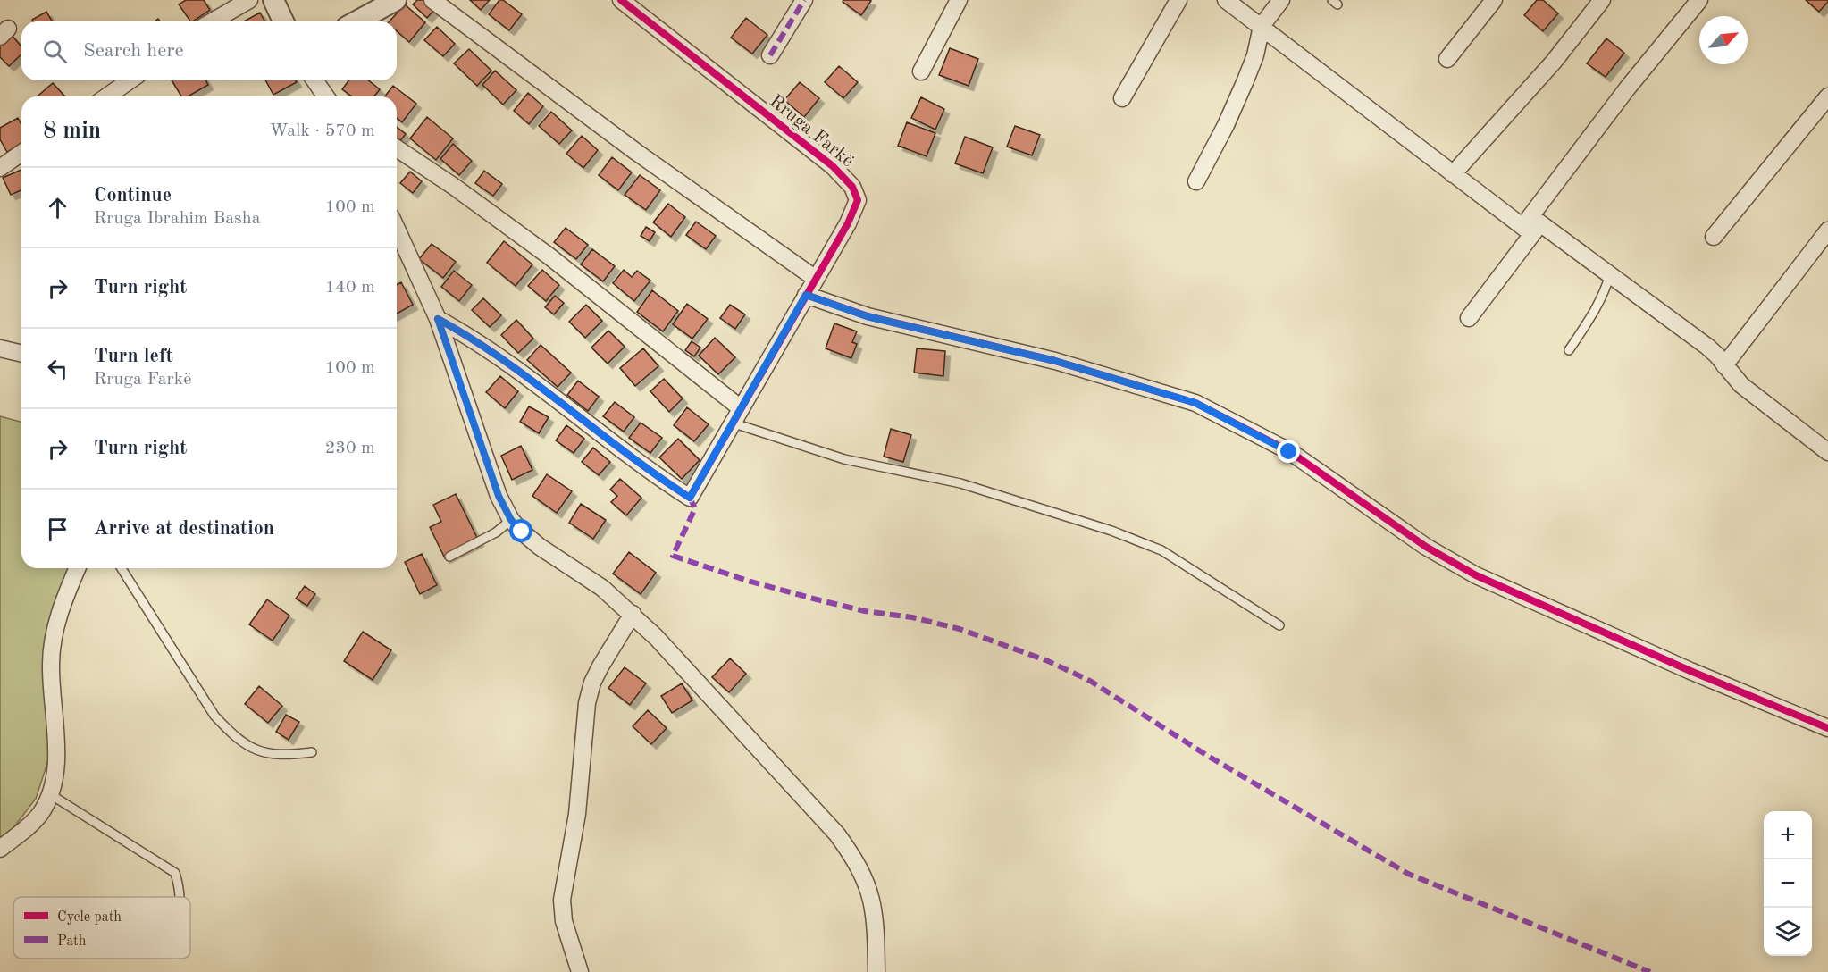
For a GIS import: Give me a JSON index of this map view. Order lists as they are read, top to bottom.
{
  "streets": {
    "street": ["Rruga Farkë"]
  },
  "legend": ["Cycle path", "Path"],
  "north": "top right",
  "page": {
    "search": "Search here",
    "heading": ["8 min", "Walk · 570 m"],
    "list": [
      ["Continue", "Rruga Ibrahim Basha", "100 m"],
      ["Turn right", "140 m"],
      ["Turn left", "Rruga Farkë", "100 m"],
      ["Turn right", "230 m"],
      "Arrive at destination"
    ],
    "map_buttons": ["+", "−"]
  }
}
